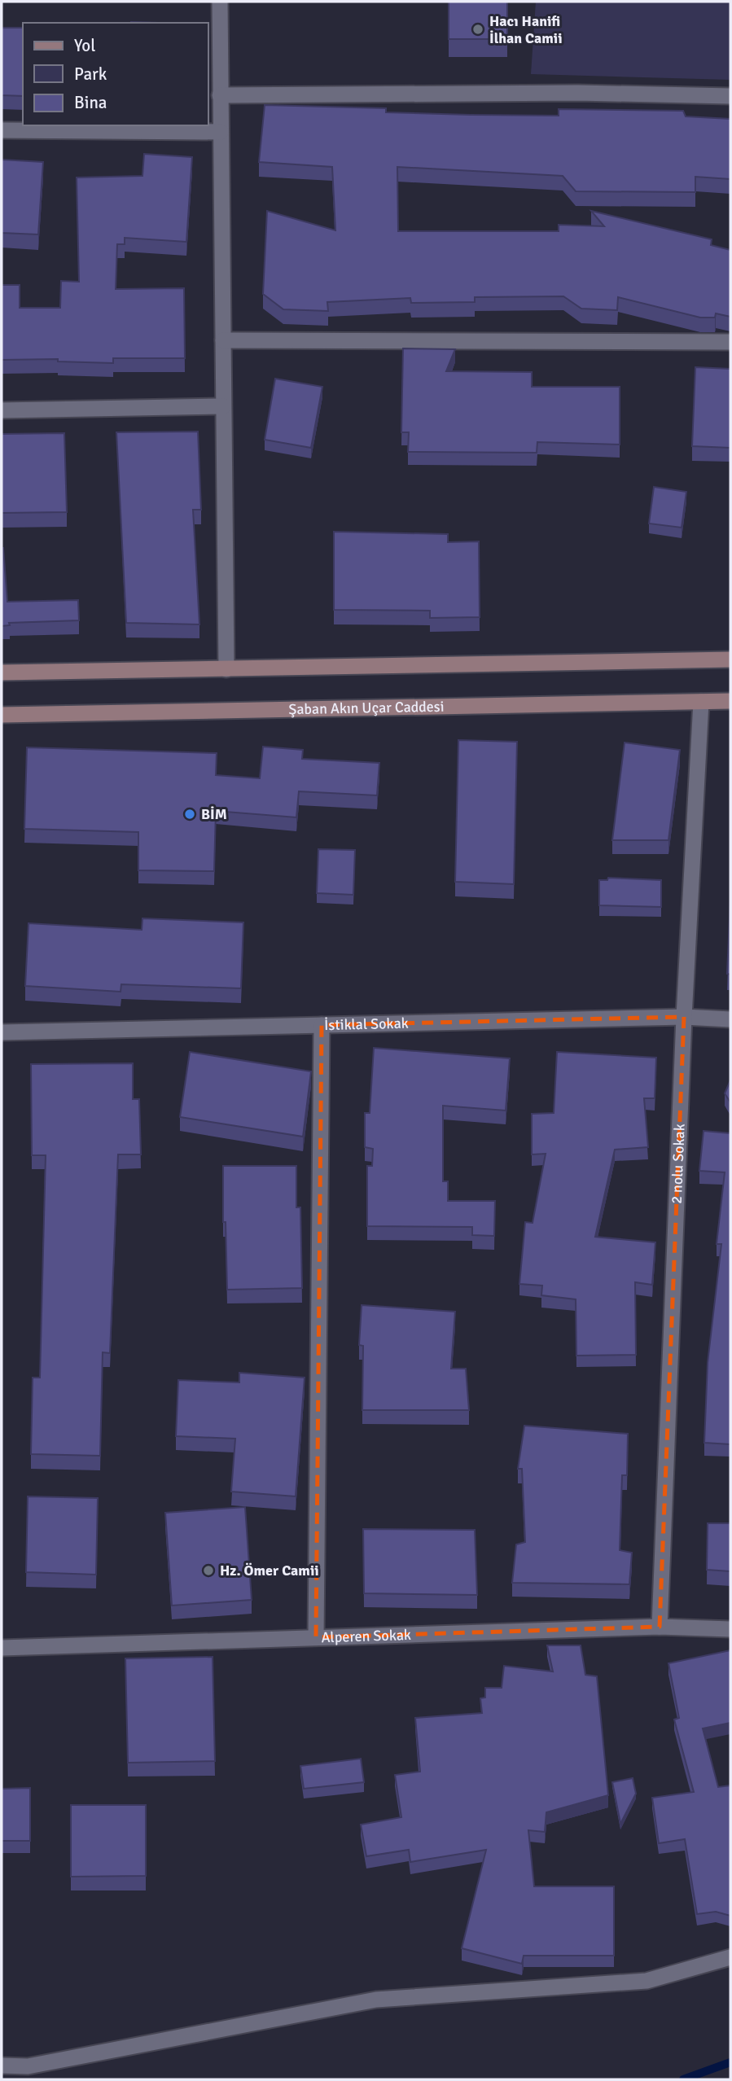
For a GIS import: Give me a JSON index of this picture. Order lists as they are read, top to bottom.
{
  "streets": {
    "main road": ["Şaban Akın Uçar Caddesi"],
    "street": ["İstiklal Sokak", "2 nolu Sokak", "Alperen Sokak"]
  },
  "crossings": [
    ["Şaban Akın Uçar Caddesi", "2 nolu Sokak"],
    ["İstiklal Sokak", "2 nolu Sokak"],
    ["2 nolu Sokak", "Alperen Sokak"]
  ],
  "places": ["Hacı Hanifi İlhan Camii", "BİM", "Hz. Ömer Camii"],
  "legend": ["Yol", "Park", "Bina"]
}
